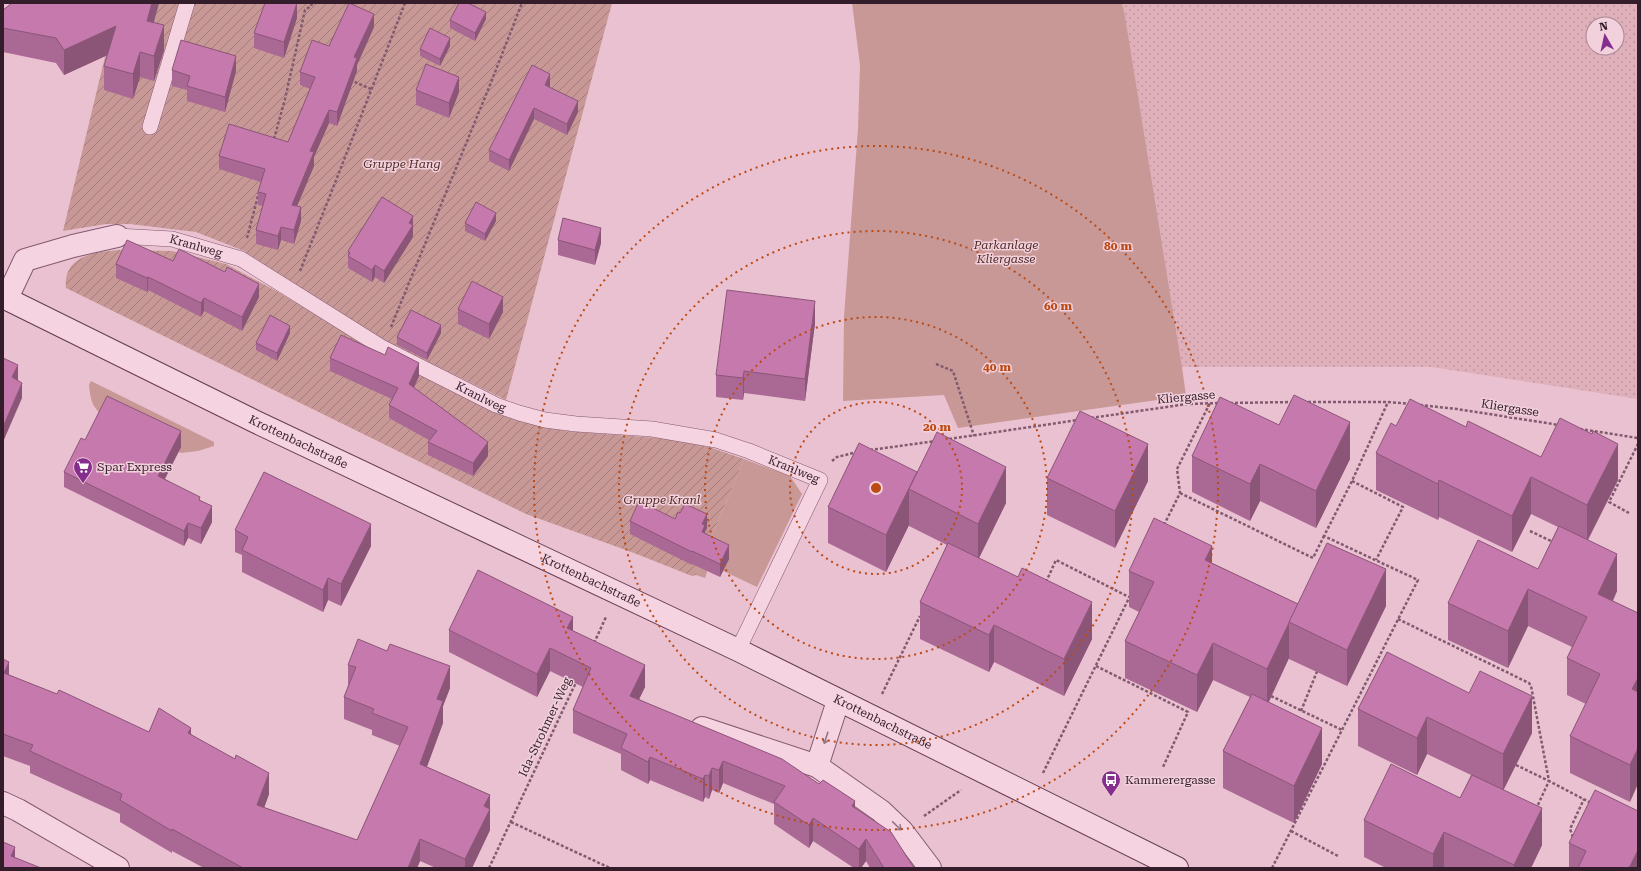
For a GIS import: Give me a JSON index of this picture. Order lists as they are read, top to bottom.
{
  "streets": {
    "main road": ["Kranlweg", "Krottenbachstraße"],
    "path": ["Kliergasse", "Ida-Strohmer-Weg"]
  },
  "crossings": [
    ["Kranlweg", "Krottenbachstraße"]
  ],
  "parks": ["Gruppe Hang", "Parkanlage Kliergasse", "Gruppe Kranl"],
  "places": {
    "supermarket": ["Spar Express"],
    "bus stop": ["Kammerergasse"]
  },
  "north": "top",
  "rings": [
    "80 m",
    "60 m",
    "40 m",
    "20 m"
  ]
}
